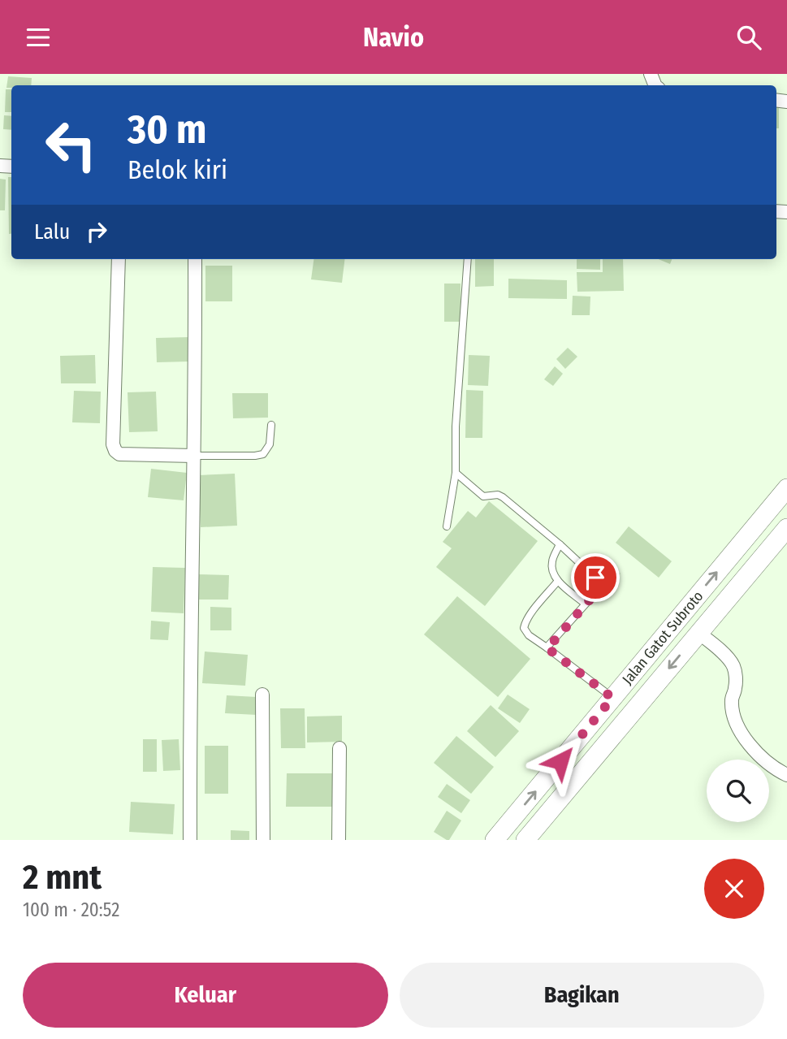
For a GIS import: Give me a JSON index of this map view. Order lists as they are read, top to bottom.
{
  "streets": {
    "street": ["Jalan Gatot Subroto"]
  },
  "page": {
    "header": "Navio",
    "turn": ["30 m", "Belok kiri"],
    "then": "Lalu",
    "heading": ["2 mnt", "100 m · 20:52"],
    "buttons": ["Keluar", "Bagikan"]
  }
}
